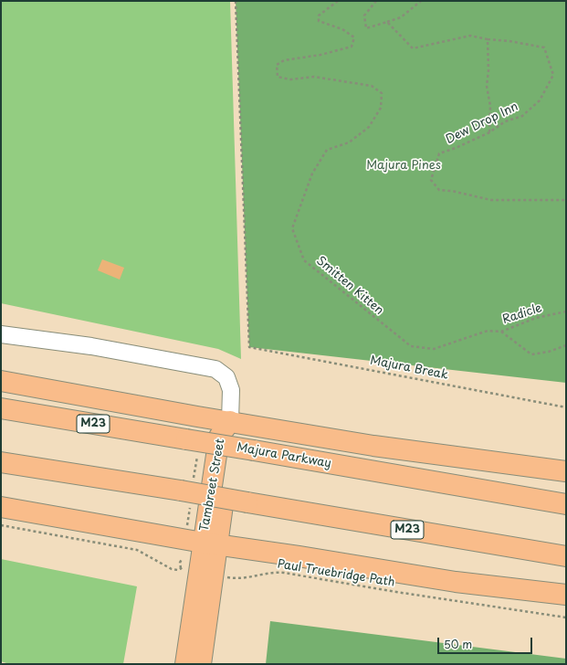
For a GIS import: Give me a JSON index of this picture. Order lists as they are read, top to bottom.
{
  "streets": {
    "main road": ["M23", "Majura Parkway", "Tambreet Street"],
    "path": [
      "Dew Drop Inn",
      "Smitten Kitten",
      "Radicle",
      "Majura Break",
      "Paul Truebridge Path"
    ]
  },
  "crossings": [
    ["Smitten Kitten", "Radicle"],
    ["Tambreet Street", "Paul Truebridge Path"]
  ],
  "parks": ["Majura Pines"],
  "scale_bar": "50 m"
}
